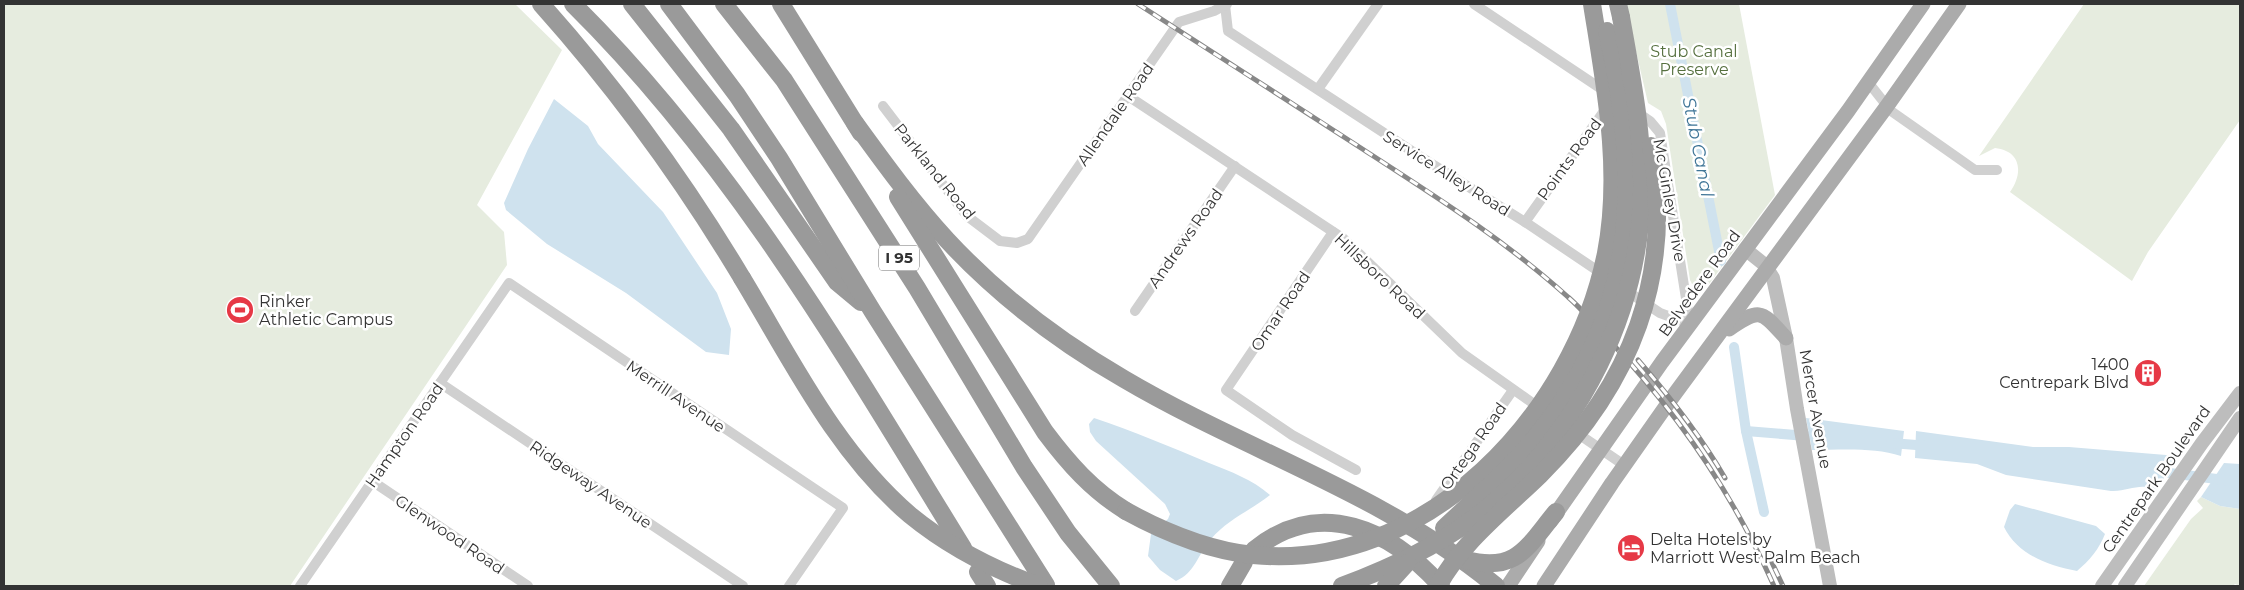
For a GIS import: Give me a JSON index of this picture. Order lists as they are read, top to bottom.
{
  "streets": {
    "highway": ["I 95"],
    "main road": ["Belvedere Road"],
    "street": [
      "Allendale Road",
      "Points Road",
      "Parkland Road",
      "Service Alley Road",
      "Mc Ginley Drive",
      "Andrews Road",
      "Hillsboro Road",
      "Omar Road",
      "Merrill Avenue",
      "Mercer Avenue",
      "Hampton Road",
      "Ortega Road",
      "Centrepark Boulevard",
      "Ridgeway Avenue",
      "Glenwood Road"
    ]
  },
  "crossings": [
    ["Allendale Road", "Parkland Road"],
    ["Allendale Road", "Service Alley Road"],
    ["Allendale Road", "Hillsboro Road"],
    ["Points Road", "Service Alley Road"],
    ["Points Road", "Mc Ginley Drive"],
    ["Service Alley Road", "Mc Ginley Drive"],
    ["Service Alley Road", "Belvedere Road"],
    ["Mc Ginley Drive", "Belvedere Road"],
    ["Andrews Road", "Hillsboro Road"],
    ["Hillsboro Road", "Belvedere Road"],
    ["Hillsboro Road", "Omar Road"],
    ["Hillsboro Road", "Ortega Road"],
    ["Merrill Avenue", "Hampton Road"],
    ["Hampton Road", "Ridgeway Avenue"],
    ["Hampton Road", "Glenwood Road"]
  ],
  "water": ["Stub Canal"],
  "parks": ["Stub Canal Preserve"],
  "places": {
    "sports": ["Rinker Athletic Campus"],
    "building": ["1400 Centrepark Blvd"],
    "hotel": ["Delta Hotels by Marriott West Palm Beach"]
  }
}
